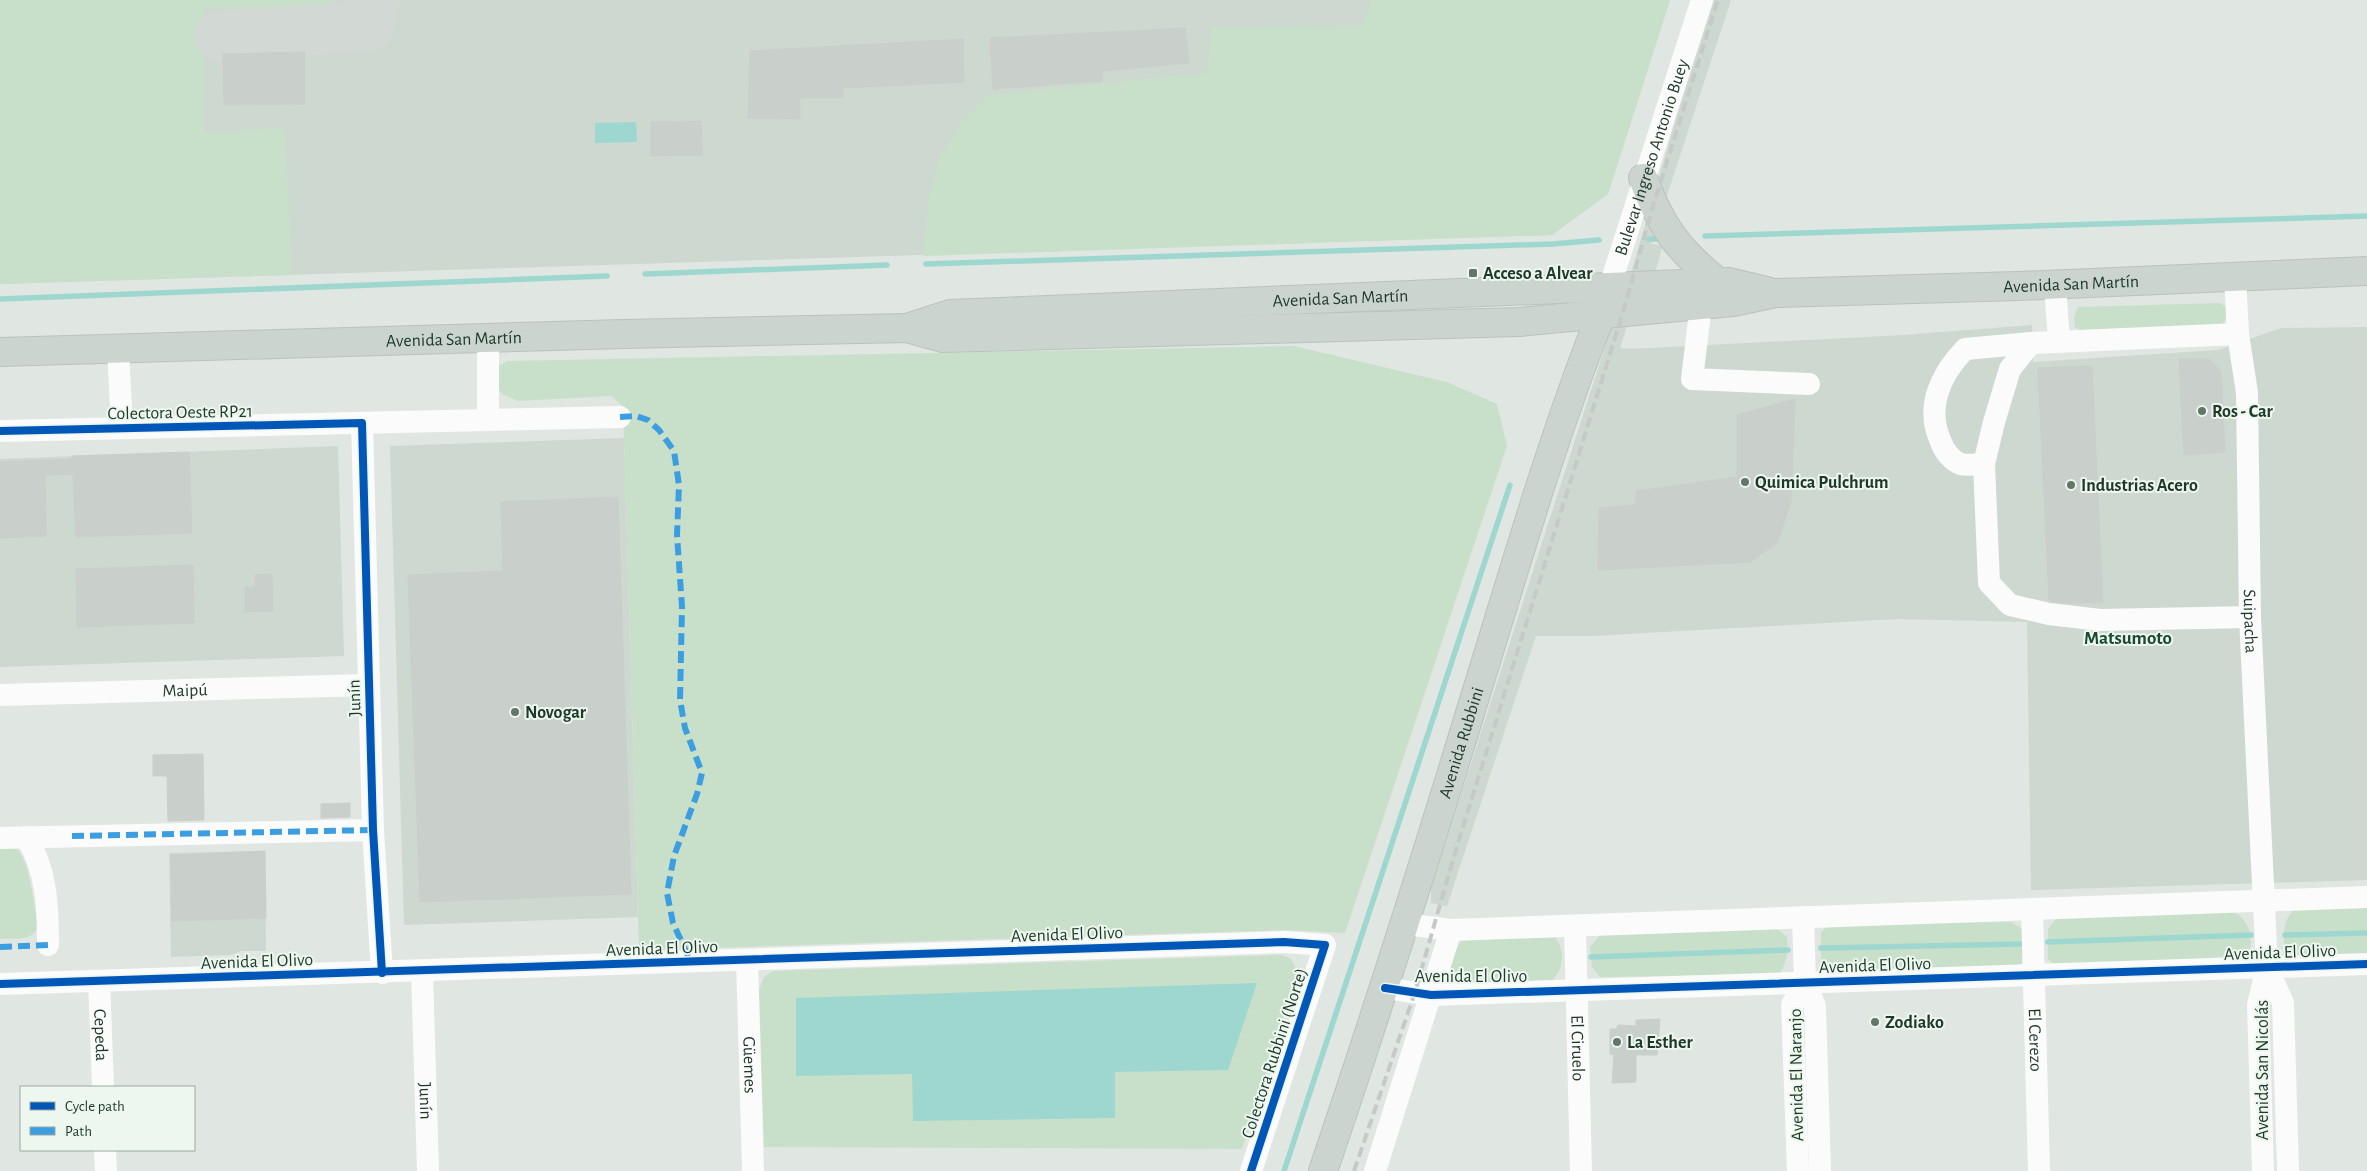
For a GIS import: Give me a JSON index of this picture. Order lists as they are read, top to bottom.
{
  "streets": {
    "main road": ["Avenida San Martín", "Avenida Rubbini"],
    "street": [
      "Bulevar Ingreso Antonio Buey",
      "Colectora Oeste RP21",
      "Suipacha",
      "Maipú",
      "Junín",
      "Avenida El Olivo",
      "Cepeda",
      "El Cerezo",
      "El Ciruelo",
      "Colectora Rubbini (Norte)",
      "Güemes",
      "Avenida San Nicolás",
      "Avenida El Naranjo"
    ]
  },
  "crossings": [
    ["Bulevar Ingreso Antonio Buey", "Avenida San Martín"],
    ["Bulevar Ingreso Antonio Buey", "Avenida Rubbini"],
    ["Avenida San Martín", "Suipacha"],
    ["Avenida San Martín", "Avenida Rubbini"],
    ["Colectora Oeste RP21", "Junín"],
    ["Suipacha", "Avenida El Olivo"],
    ["Suipacha", "Avenida San Nicolás"],
    ["Maipú", "Junín"],
    ["Junín", "Avenida El Olivo"],
    ["Avenida Rubbini", "Avenida El Olivo"],
    ["Avenida El Olivo", "Cepeda"],
    ["Avenida El Olivo", "El Cerezo"],
    ["Avenida El Olivo", "El Ciruelo"],
    ["Avenida El Olivo", "Colectora Rubbini (Norte)"],
    ["Avenida El Olivo", "Güemes"],
    ["Avenida El Olivo", "Avenida San Nicolás"],
    ["Avenida El Olivo", "Avenida El Naranjo"]
  ],
  "districts": ["Matsumoto"],
  "places": {
    "transit": ["Acceso a Alvear"],
    "other": [
      "Ros - Car",
      "Quimica Pulchrum",
      "Industrias Acero",
      "Novogar",
      "Zodiako",
      "La Esther"
    ]
  },
  "legend": ["Cycle path", "Path"]
}
